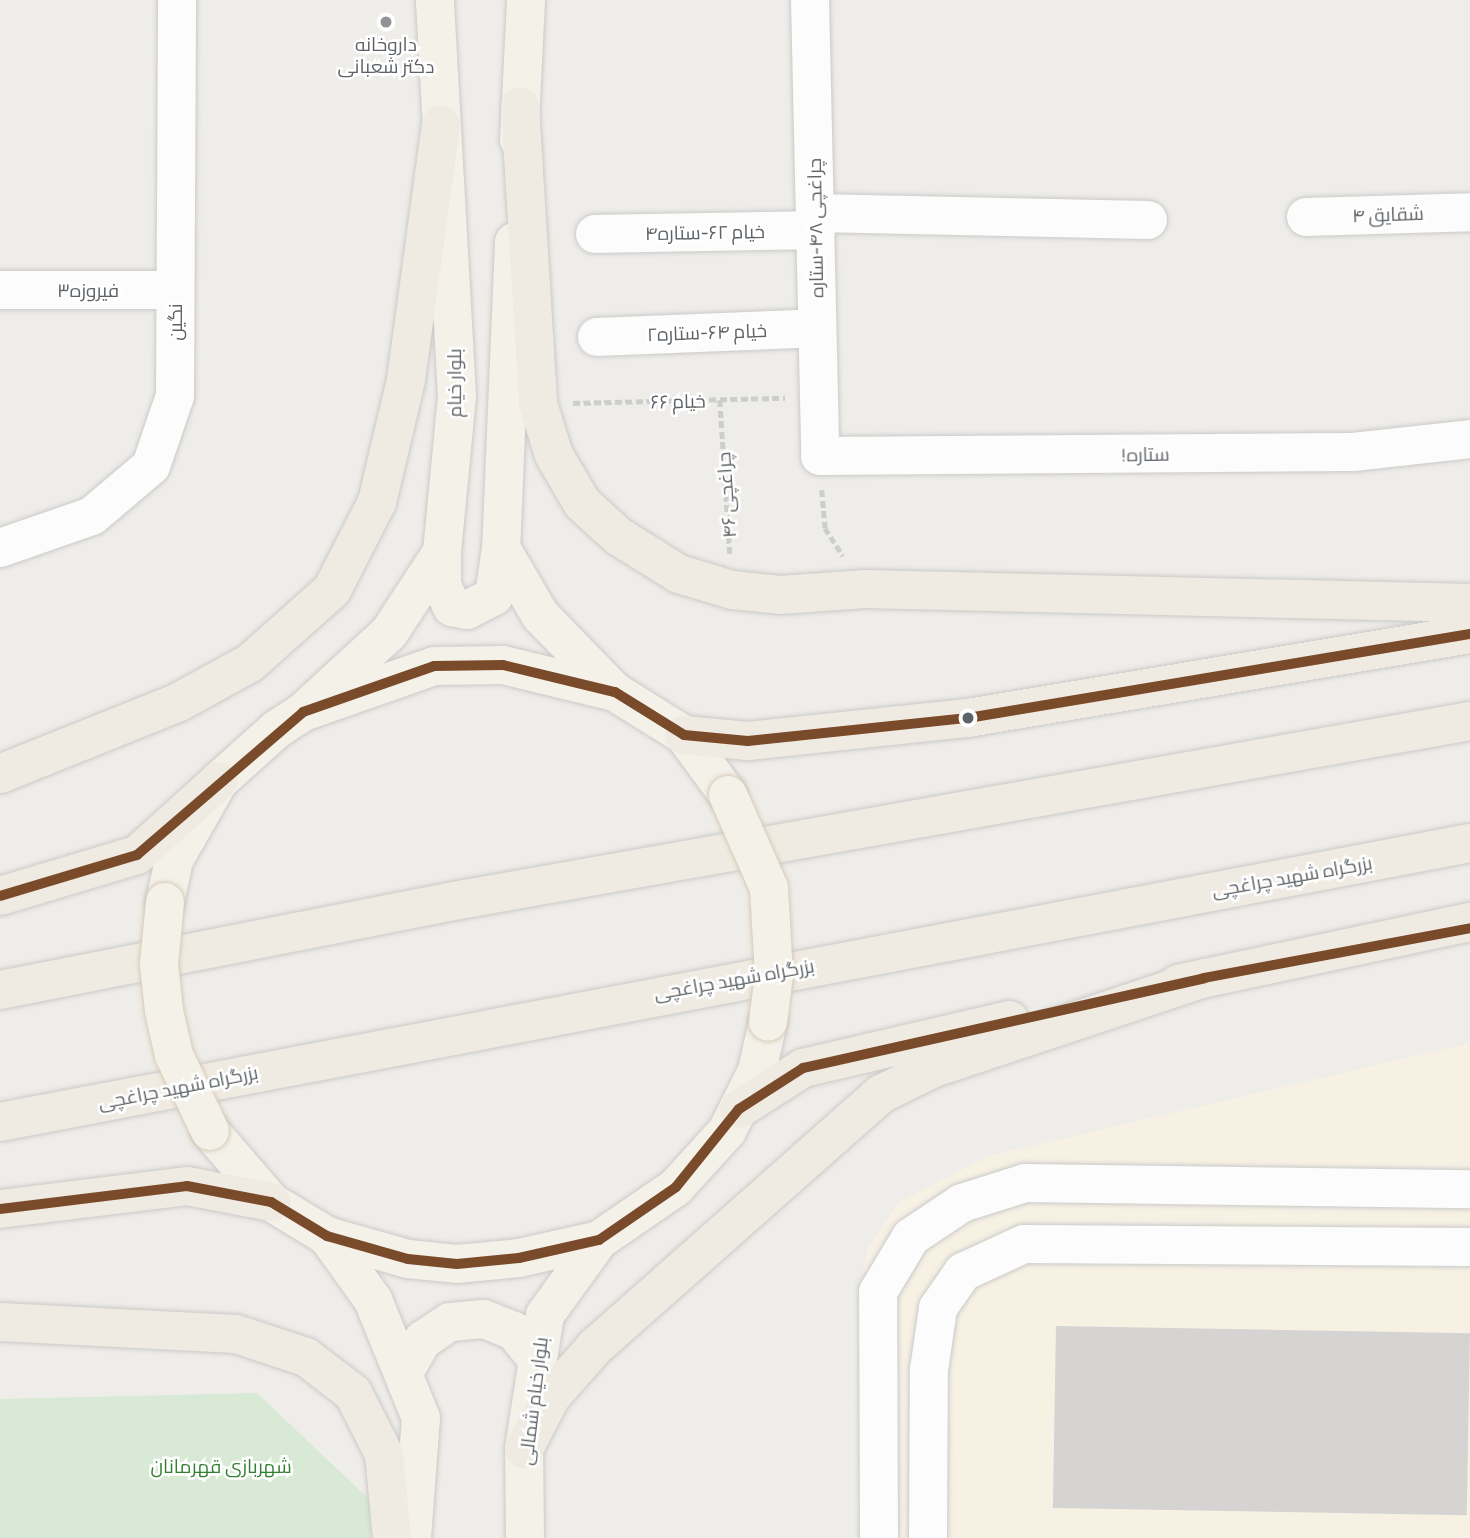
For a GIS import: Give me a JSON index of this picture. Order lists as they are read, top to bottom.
{
  "streets": {
    "highway": ["بزرگراه شهید چراغچی"],
    "main road": ["بلوار خیام", "بلوار خیام شمالی"],
    "street": [
      "شقایق ۴",
      "چراغچی ۴۸-ستاره",
      "خیام ۶۲-ستاره۴",
      "فیروزه۳",
      "نگین",
      "خیام ۶۴-ستاره۲",
      "ستاره۱"
    ],
    "path": ["خیام ۶۶", "چراغچی ۴۶"]
  },
  "crossings": [
    ["چراغچی ۴۸-ستاره", "خیام ۶۲-ستاره۴"],
    ["چراغچی ۴۸-ستاره", "خیام ۶۴-ستاره۲"],
    ["چراغچی ۴۸-ستاره", "خیام ۶۶"],
    ["چراغچی ۴۸-ستاره", "ستاره۱"],
    ["فیروزه۳", "نگین"],
    ["خیام ۶۶", "چراغچی ۴۶"]
  ],
  "parks": ["شهربازی قهرمانان"],
  "places": ["داروخانه دکتر شعبانی"]
}
